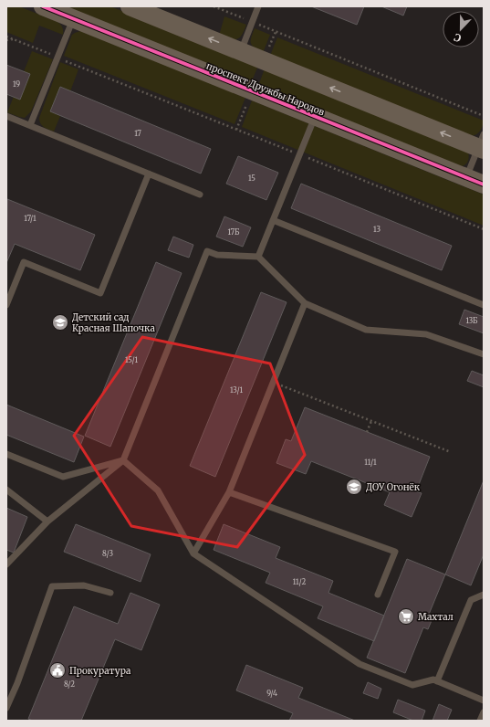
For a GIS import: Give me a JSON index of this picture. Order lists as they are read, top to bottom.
{
  "streets": {
    "street": ["проспект Дружбы Народов"]
  },
  "places": {
    "school or university": ["Детский сад Красная Шапочка", "ДОУ Огонёк"],
    "supermarket": ["Махтал"],
    "public building": ["Прокуратура"]
  },
  "house_numbers": [
    "19",
    "17",
    "15",
    "17/1",
    "13",
    "17Б",
    "13Б",
    "15/1",
    "13/1",
    "11/1",
    "8/3",
    "11/2",
    "8/2",
    "9/4"
  ],
  "north": "bottom"
}
